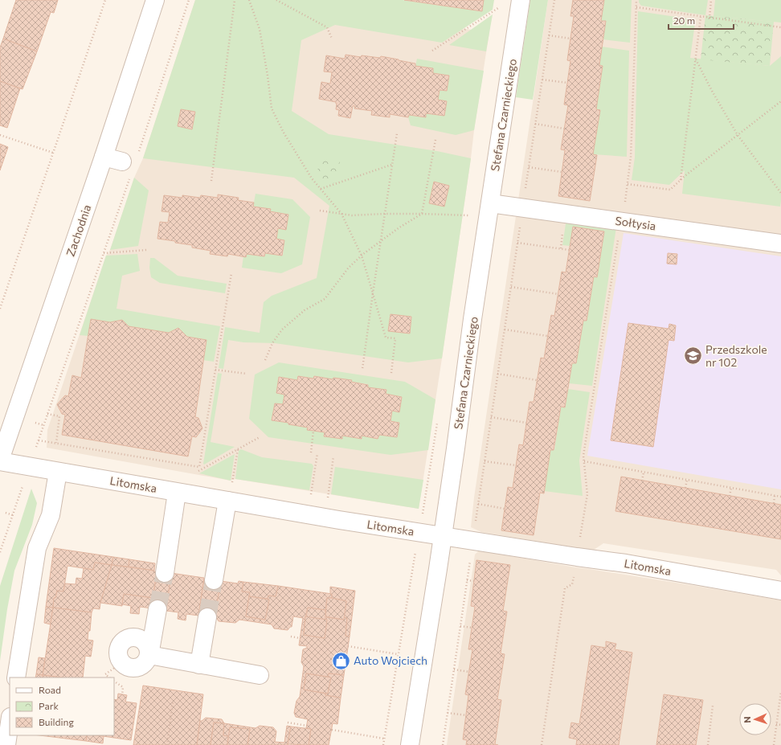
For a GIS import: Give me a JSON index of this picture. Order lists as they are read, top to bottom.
{
  "streets": {
    "street": [
      "Stefana Czarnieckiego",
      "Sołtysia",
      "Zachodnia",
      "Litomska"
    ]
  },
  "crossings": [
    ["Stefana Czarnieckiego", "Sołtysia"],
    ["Stefana Czarnieckiego", "Litomska"],
    ["Zachodnia", "Litomska"]
  ],
  "places": {
    "school or university": ["Przedszkole nr 102"],
    "shop": ["Auto Wojciech"]
  },
  "legend": ["Road", "Park", "Building"],
  "scale_bar": "20 m",
  "north": "left"
}
